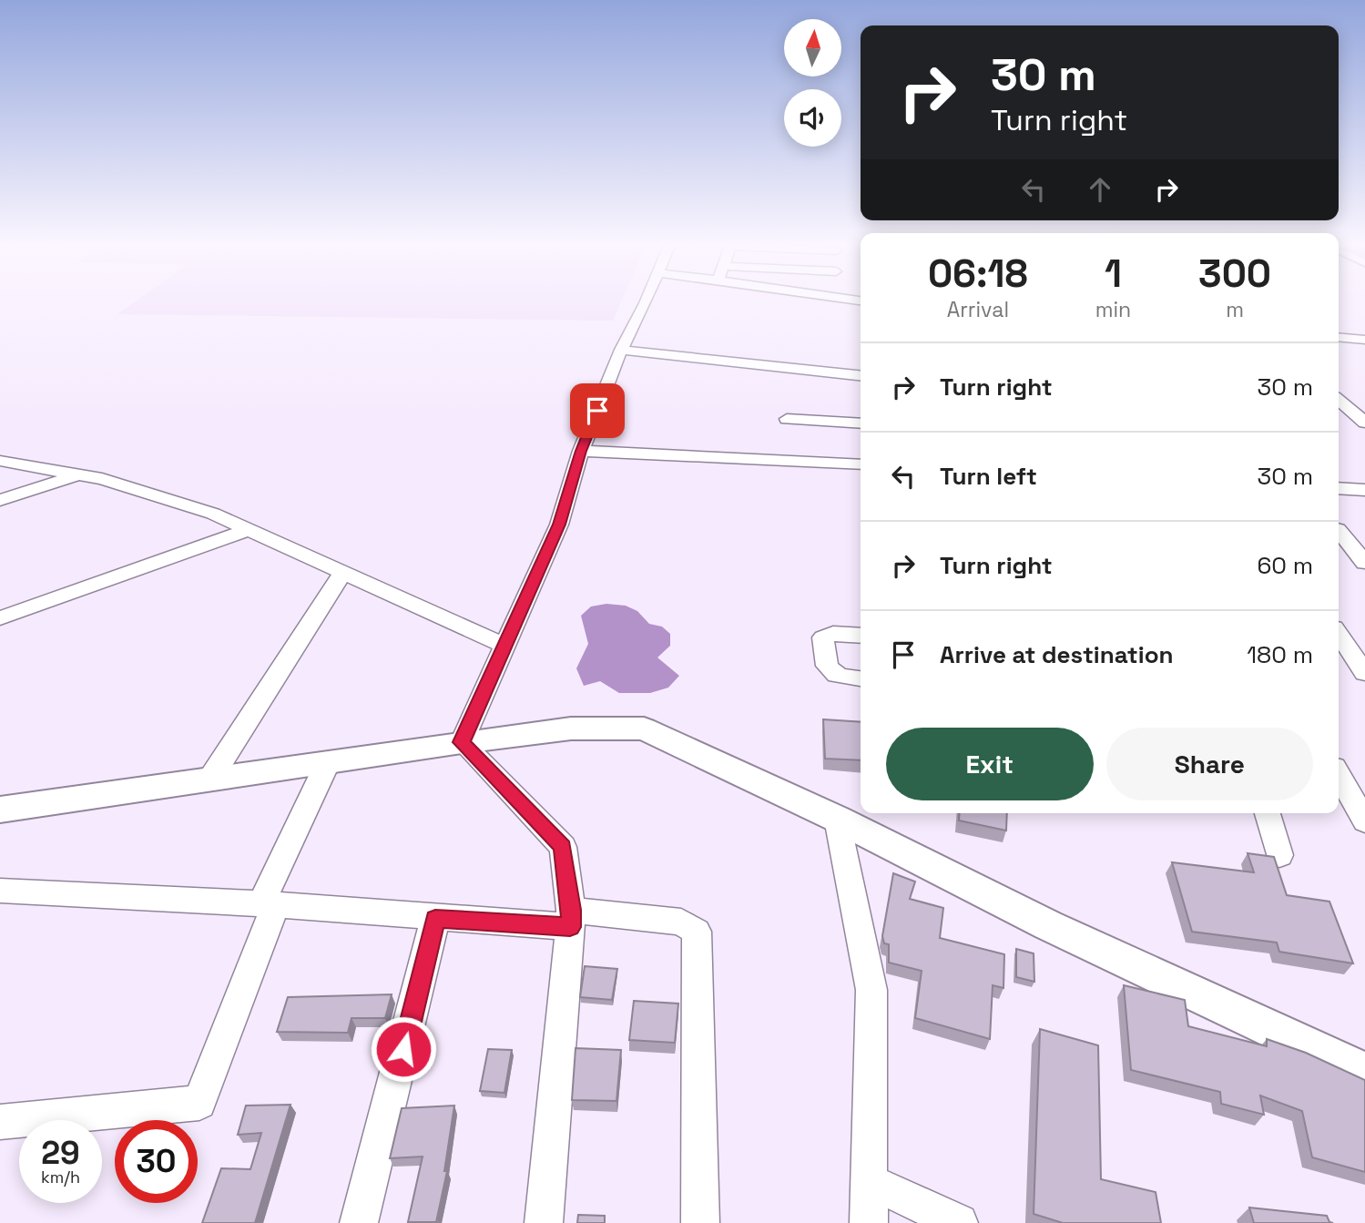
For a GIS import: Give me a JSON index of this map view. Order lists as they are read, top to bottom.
{
  "north": "top",
  "page": {
    "turn": ["30 m", "Turn right"],
    "eta": [
      "06:18",
      "Arrival",
      "1",
      "min",
      "300",
      "m"
    ],
    "list": [
      {
        "name": "Turn right",
        "value": "30 m"
      },
      {
        "name": "Turn left",
        "value": "30 m"
      },
      {
        "name": "Turn right",
        "value": "60 m"
      },
      {
        "name": "Arrive at destination",
        "value": "180 m"
      }
    ],
    "buttons": ["Exit", "Share"],
    "speed": "29 km/h",
    "limit": "30"
  }
}
